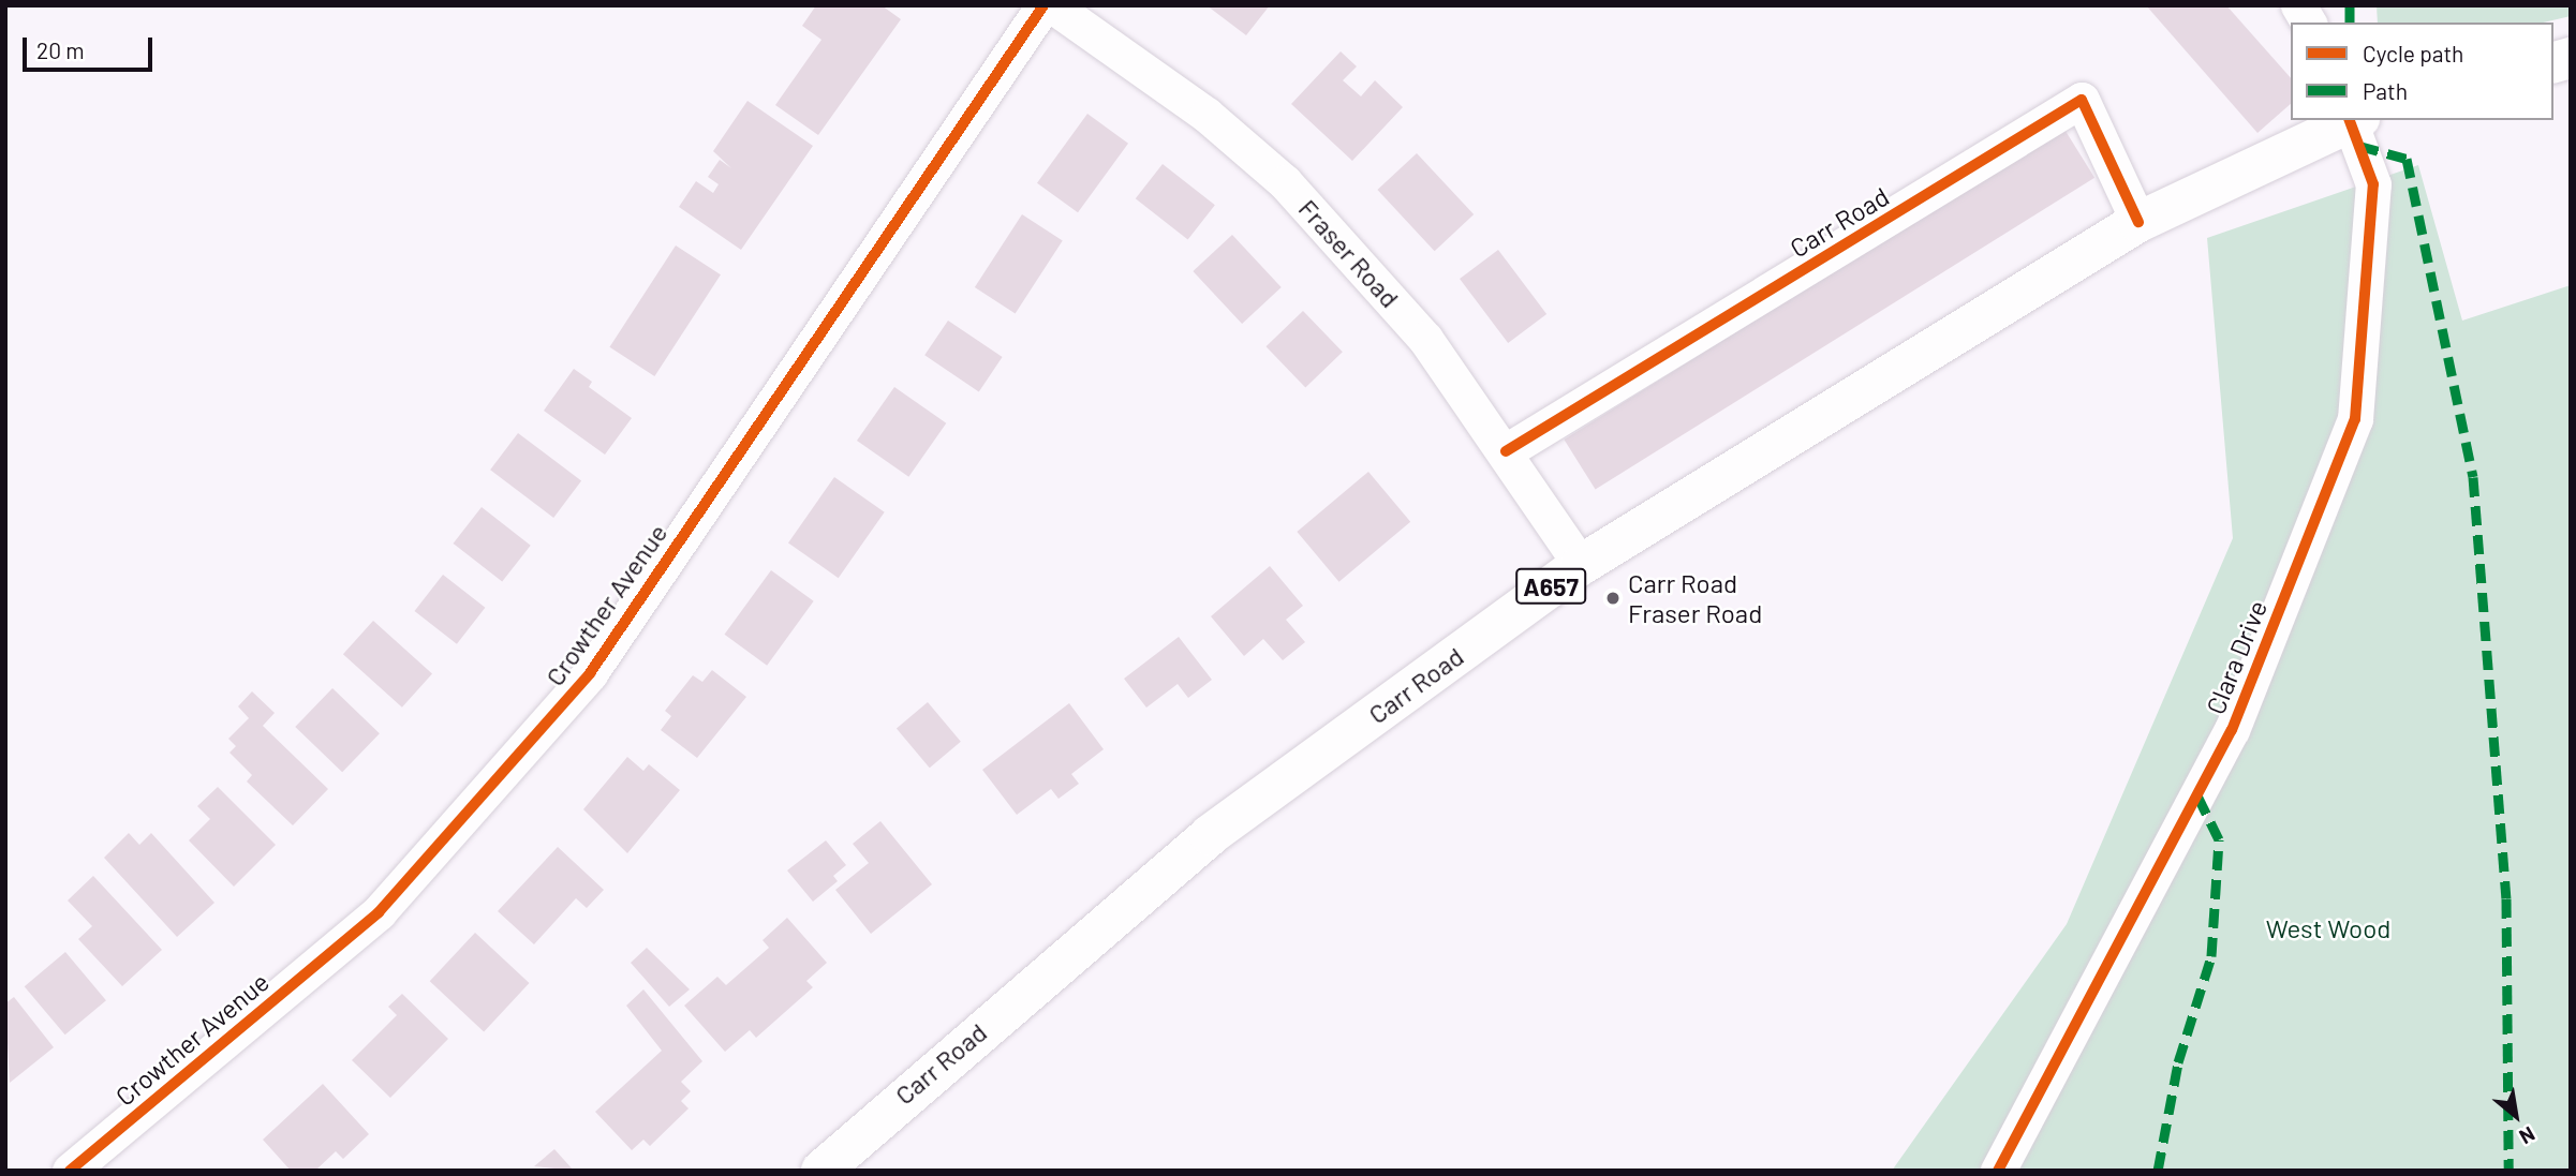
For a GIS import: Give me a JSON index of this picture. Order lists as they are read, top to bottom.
{
  "streets": {
    "main road": ["Carr Road", "A657"],
    "street": ["Fraser Road", "Crowther Avenue", "Clara Drive"]
  },
  "crossings": [
    ["Carr Road", "Fraser Road"]
  ],
  "parks": ["West Wood"],
  "places": ["Carr Road Fraser Road"],
  "legend": ["Cycle path", "Path"],
  "scale_bar": "20 m",
  "north": "bottom right"
}
